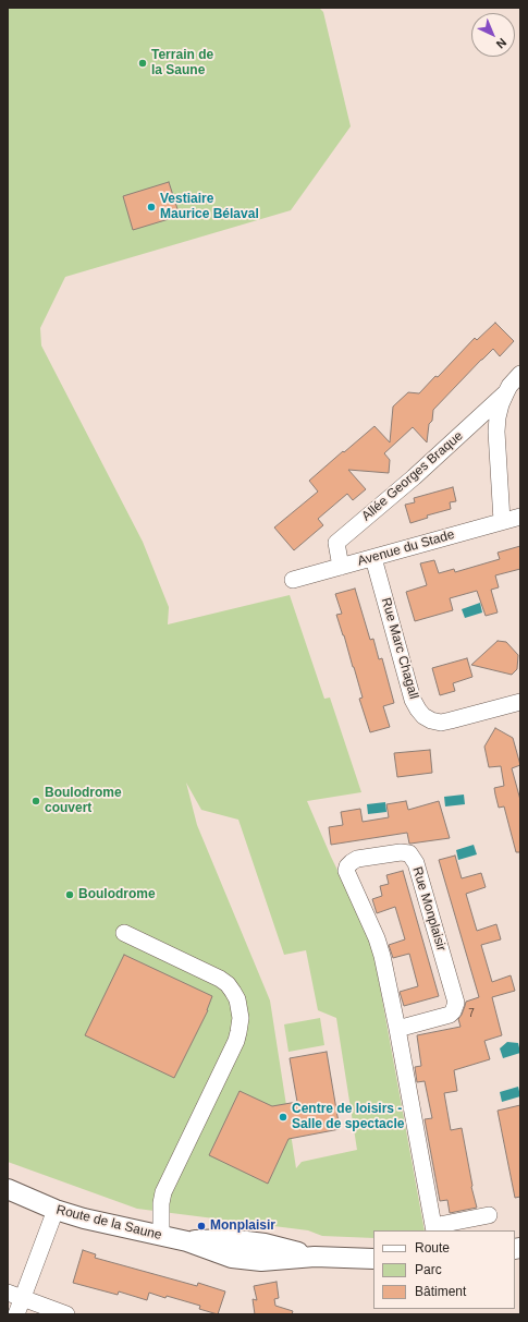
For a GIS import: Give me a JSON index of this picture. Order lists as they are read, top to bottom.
{
  "streets": {
    "street": [
      "Allée Georges Braque",
      "Avenue du Stade",
      "Rue Marc Chagall",
      "Rue Monplaisir",
      "Route de la Saune"
    ]
  },
  "crossings": [
    ["Allée Georges Braque", "Avenue du Stade"],
    ["Avenue du Stade", "Rue Marc Chagall"]
  ],
  "places": [
    "Terrain de la Saune",
    "Vestiaire Maurice Bélaval",
    "Boulodrome couvert",
    "Boulodrome",
    "Centre de loisirs - Salle de spectacle",
    "Monplaisir"
  ],
  "house_numbers": ["7"],
  "legend": ["Route", "Parc", "Bâtiment"],
  "north": "bottom right"
}
